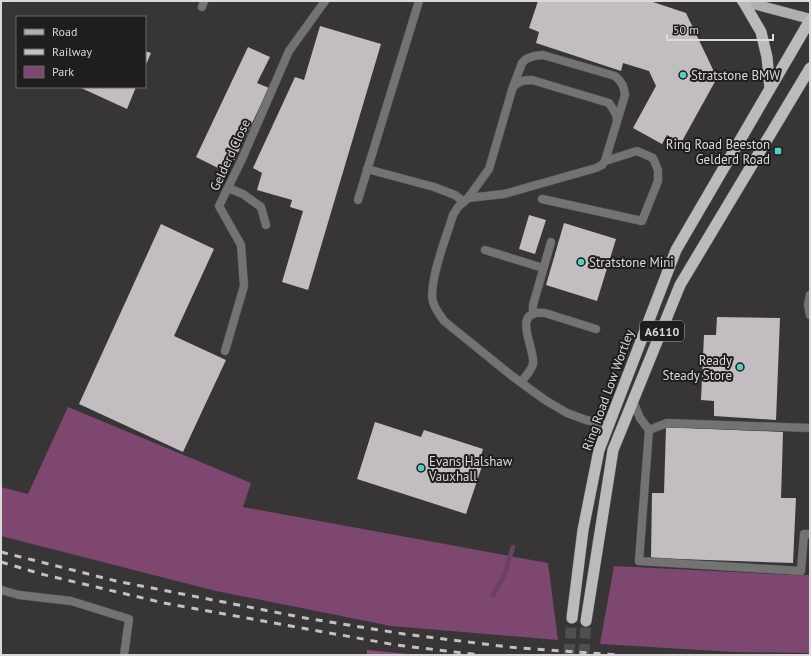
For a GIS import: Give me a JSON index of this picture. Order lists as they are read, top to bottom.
{
  "streets": {
    "highway": ["A6110", "Ring Road Low Wortley"],
    "street": ["Gelderd Close"]
  },
  "places": {
    "other": [
      "Stratstone BMW",
      "Stratstone Mini",
      "Ready Steady Store",
      "Evans Halshaw Vauxhall"
    ],
    "transit": ["Ring Road Beeston Gelderd Road"]
  },
  "legend": ["Road", "Railway", "Park"],
  "scale_bar": "50 m"
}
